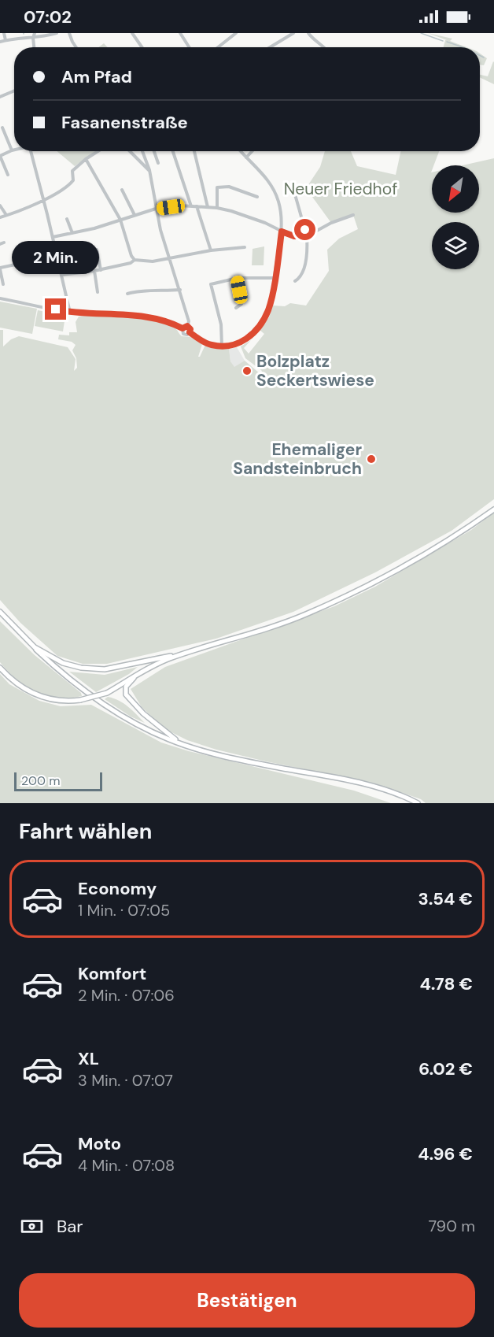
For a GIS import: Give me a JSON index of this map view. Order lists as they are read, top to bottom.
{
  "parks": ["Neuer Friedhof"],
  "places": ["Bolzplatz Seckertswiese", "Ehemaliger Sandsteinbruch"],
  "scale_bar": "200 m",
  "north": "bottom left",
  "page": {
    "status": "07:02",
    "banner": ["Am Pfad", "Fasanenstraße"],
    "bubble": "2 Min.",
    "scale": "200 m",
    "heading": "Fahrt wählen",
    "list": [
      {
        "name": "Economy",
        "note": "1 Min. · 07:05",
        "value": "3.54 €"
      },
      {
        "name": "Komfort",
        "note": "2 Min. · 07:06",
        "value": "4.78 €"
      },
      {
        "name": "XL",
        "note": "3 Min. · 07:07",
        "value": "6.02 €"
      },
      {
        "name": "Moto",
        "note": "4 Min. · 07:08",
        "value": "4.96 €"
      }
    ],
    "pay": ["Bar", "790 m"],
    "buttons": "Bestätigen"
  }
}
